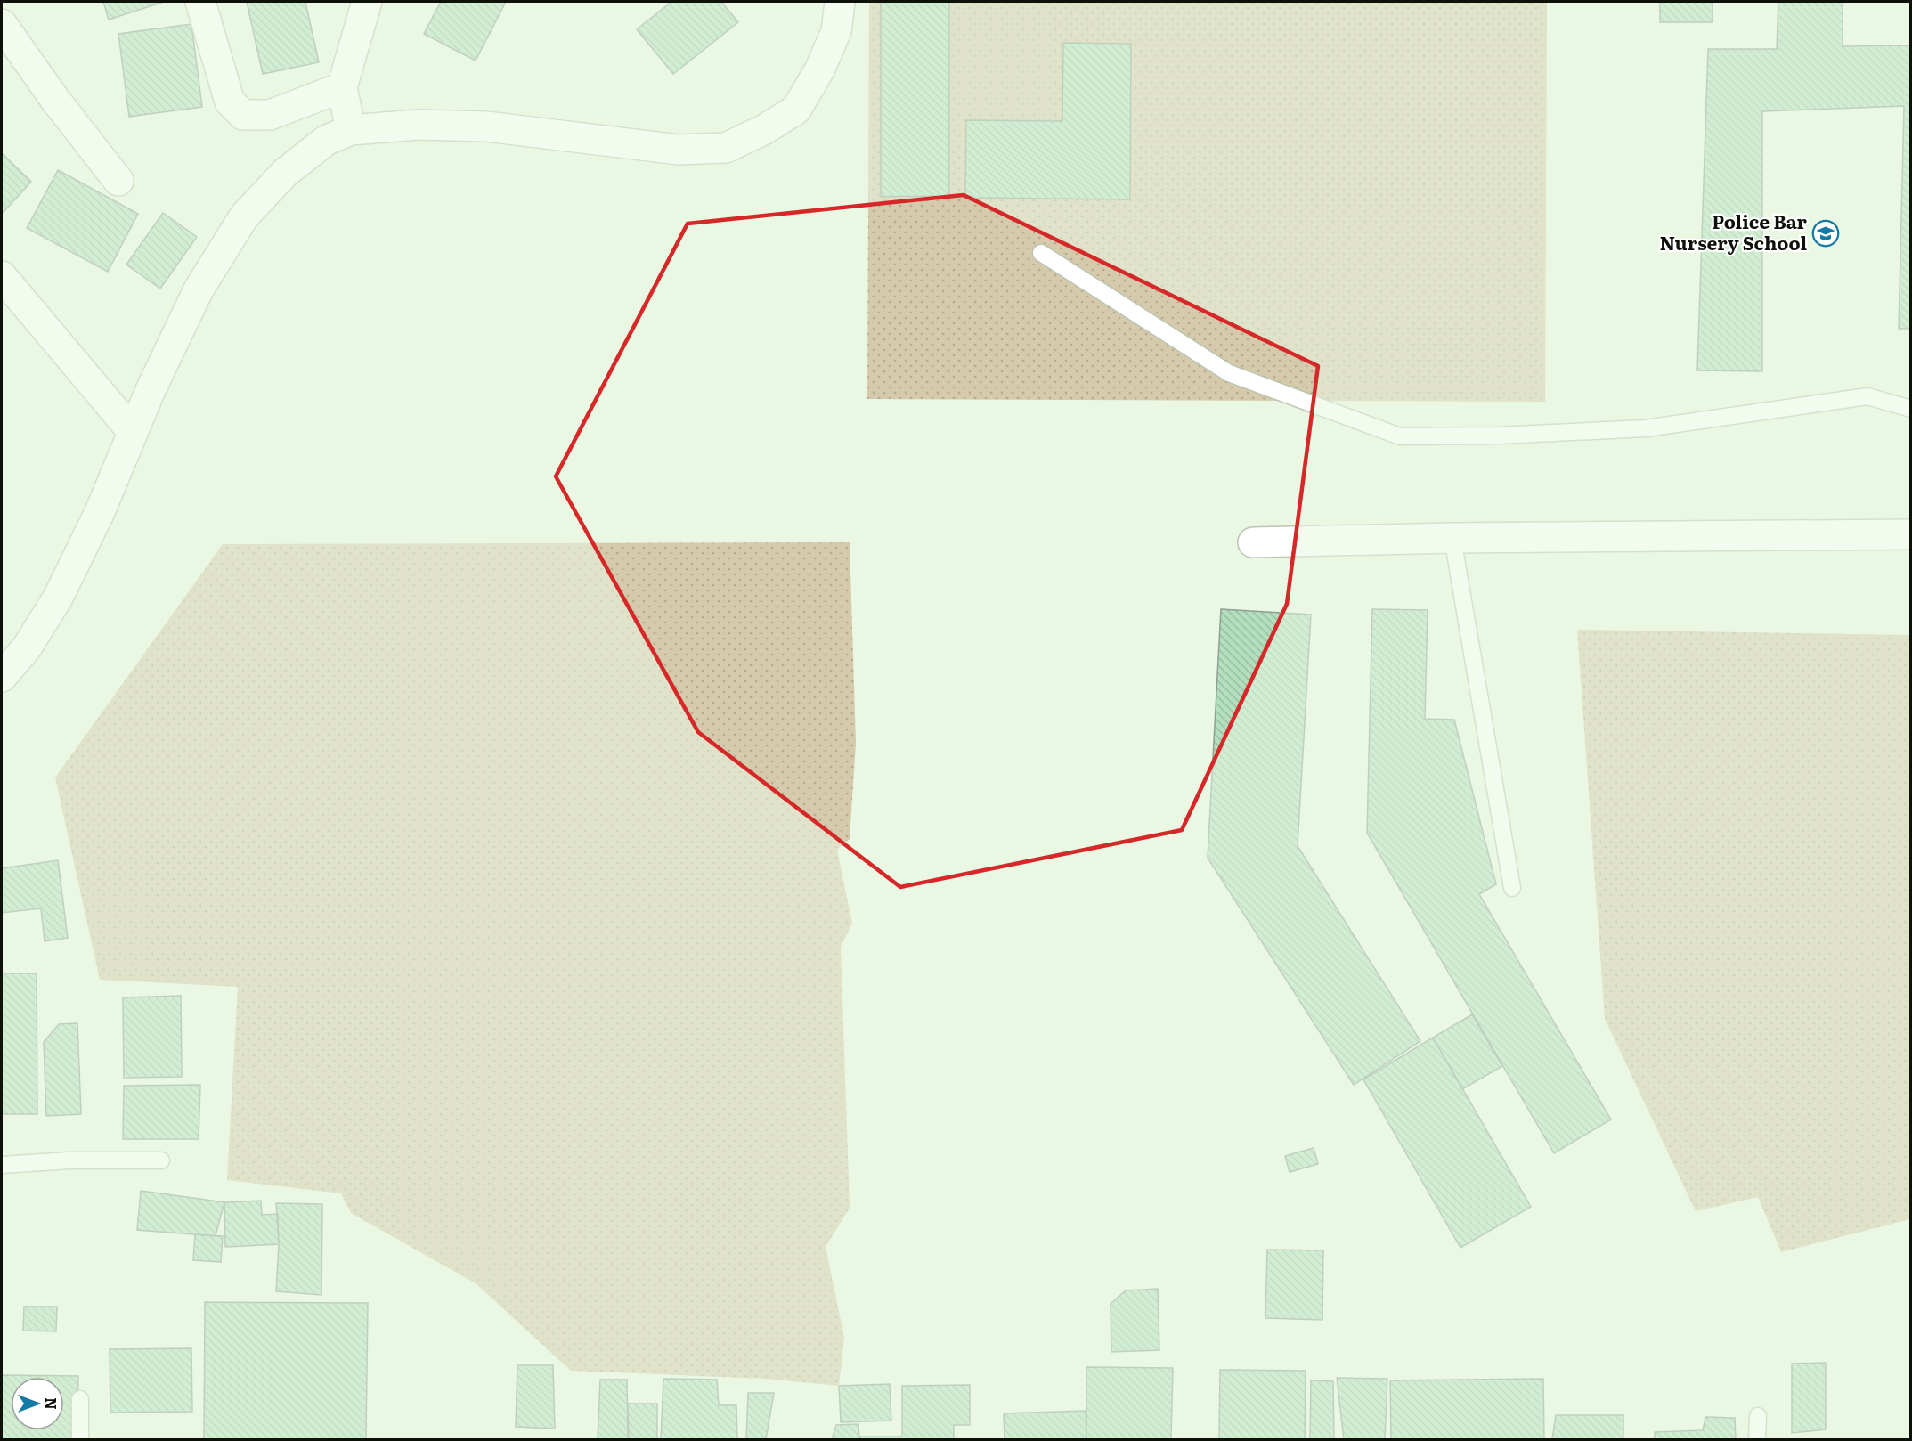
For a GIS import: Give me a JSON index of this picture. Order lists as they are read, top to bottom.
{
  "places": {
    "school or university": ["Police Bar Nursery School"]
  },
  "north": "right"
}
